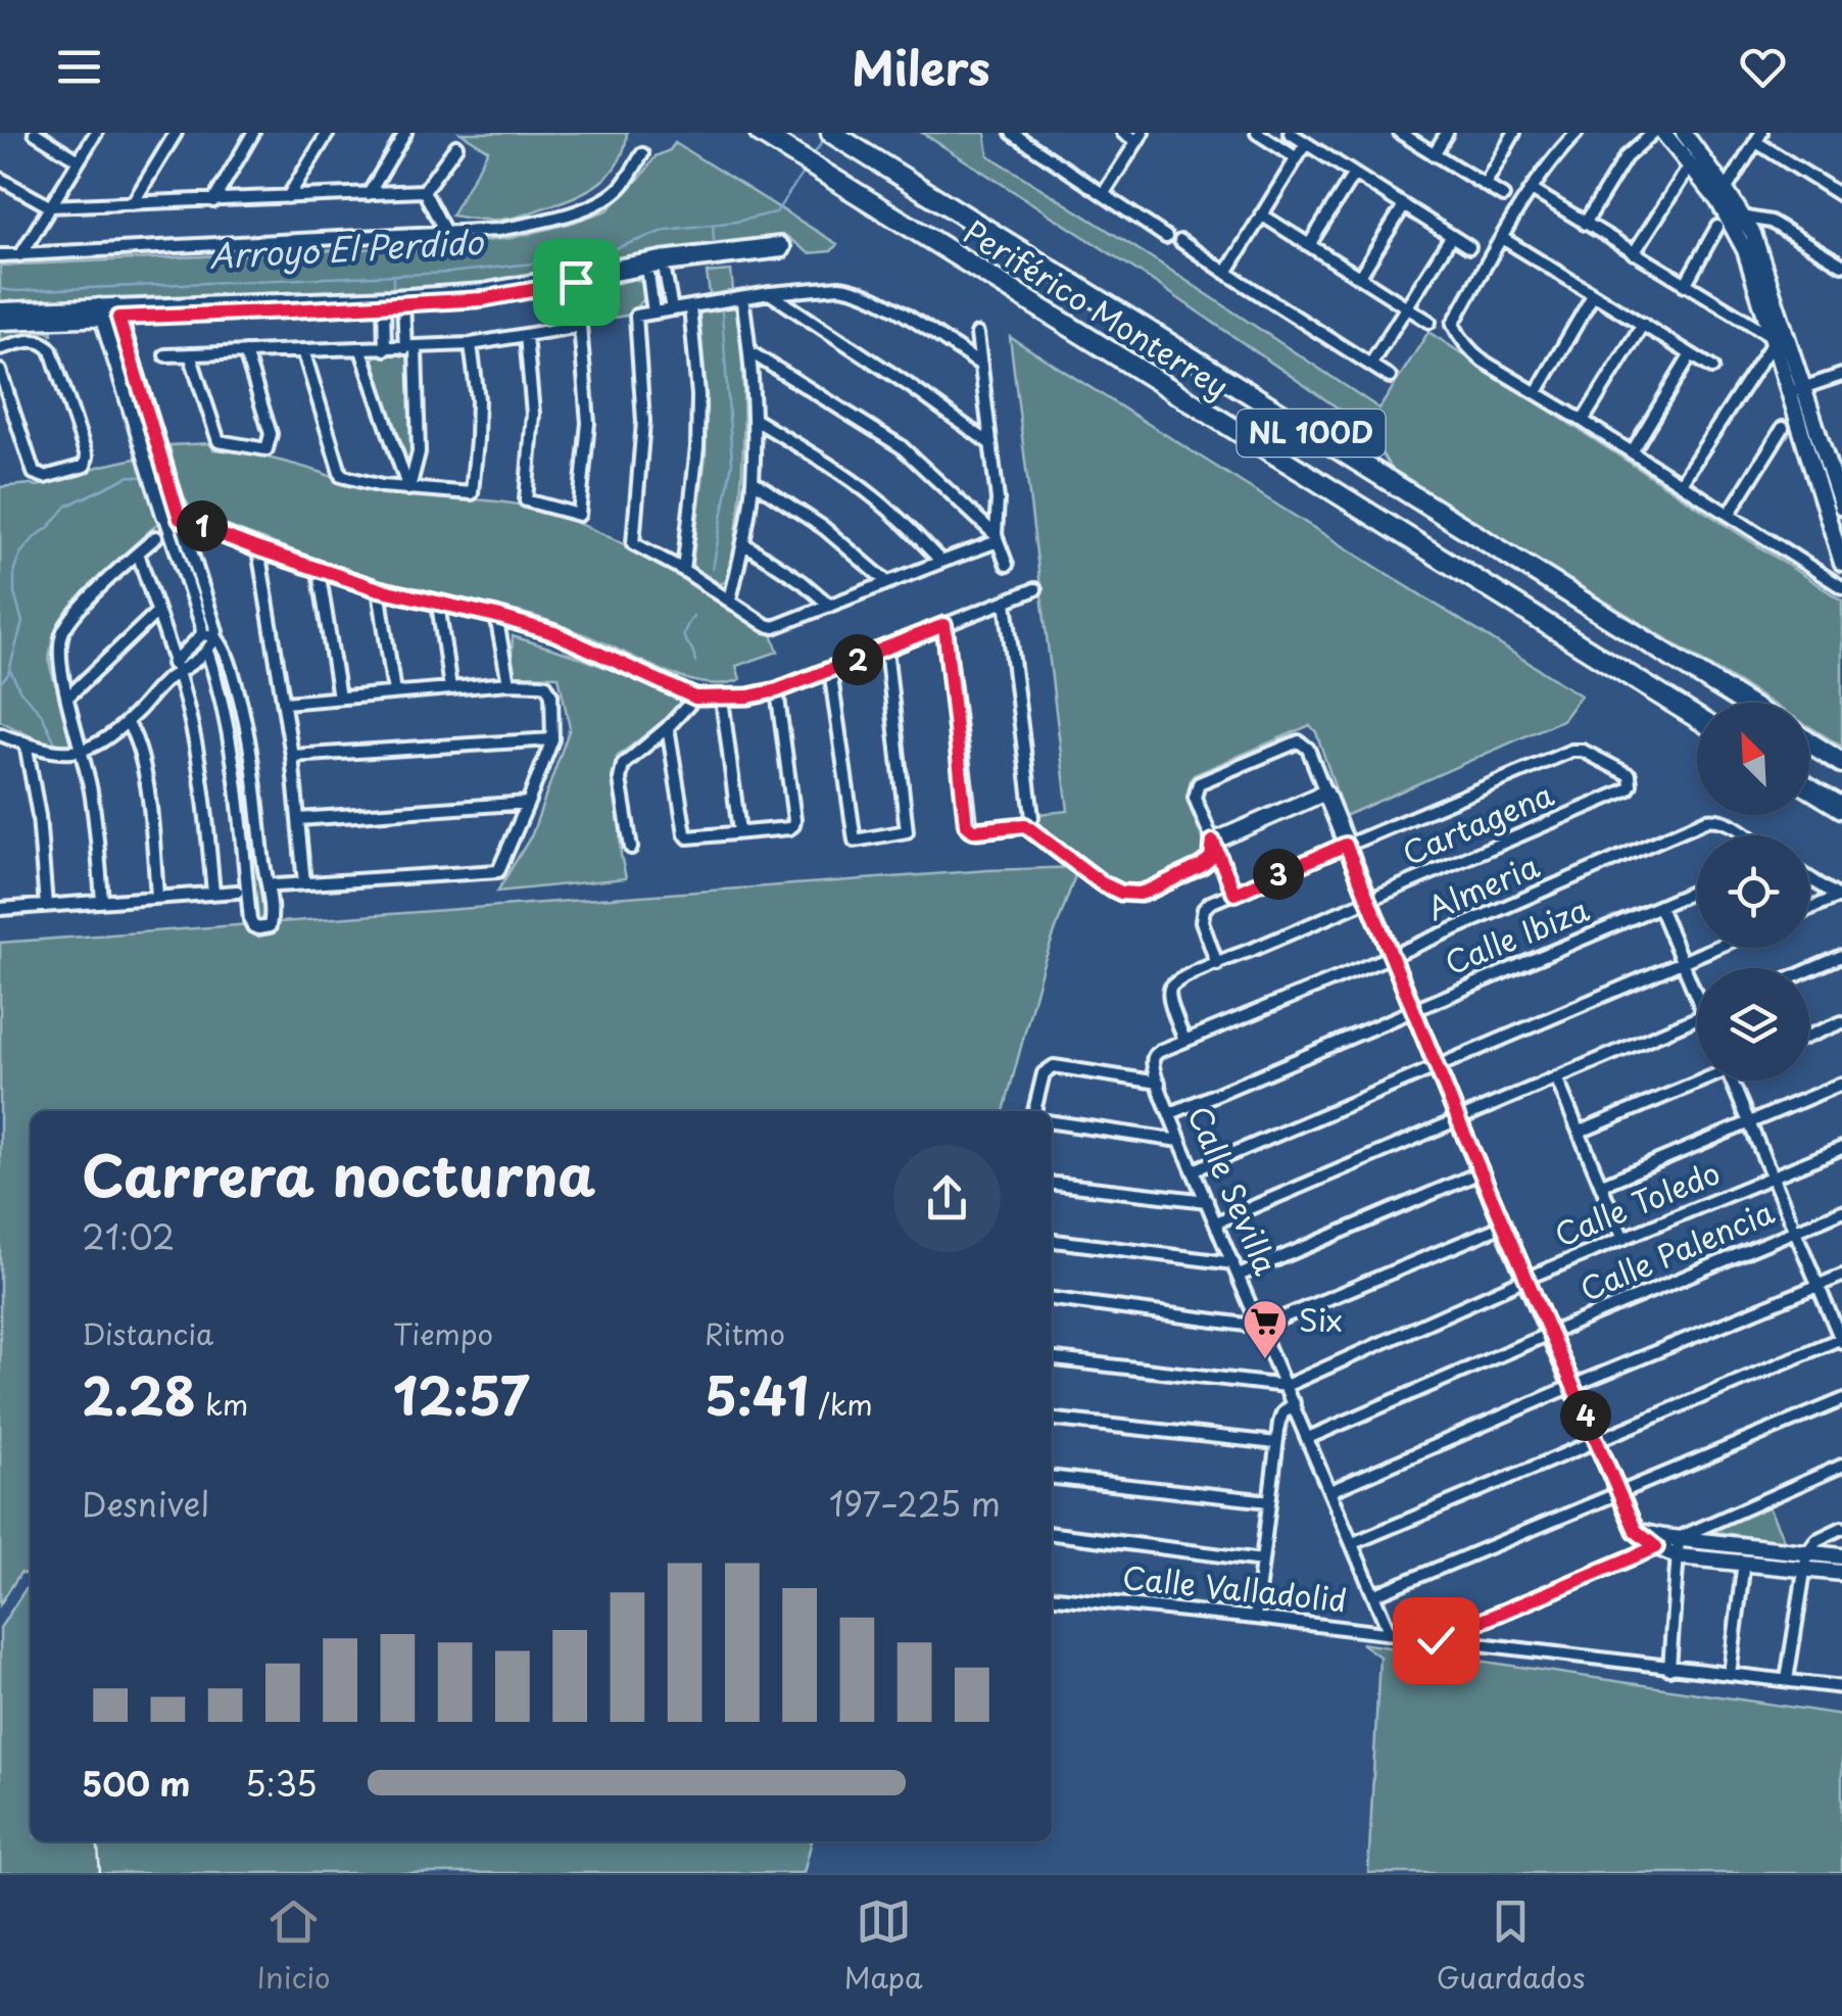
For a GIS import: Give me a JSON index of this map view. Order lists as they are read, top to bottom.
{
  "streets": {
    "highway": ["Periférico Monterrey", "NL 100D"],
    "street": [
      "Cartagena",
      "Almeria",
      "Calle Ibiza",
      "Calle Sevilla",
      "Calle Toledo",
      "Calle Palencia",
      "Calle Valladolid"
    ]
  },
  "crossings": [
    ["Cartagena", "Almeria"],
    ["Almeria", "Calle Sevilla"],
    ["Calle Ibiza", "Calle Sevilla"],
    ["Calle Sevilla", "Calle Toledo"],
    ["Calle Sevilla", "Calle Palencia"],
    ["Calle Sevilla", "Calle Valladolid"]
  ],
  "water": ["Arroyo El Perdido"],
  "places": {
    "supermarket": ["Six"]
  },
  "north": "top left",
  "page": {
    "header": "Milers",
    "pins": [
      "1",
      "2",
      "3",
      "4"
    ],
    "heading": ["Carrera nocturna", "21:02"],
    "stats": [
      ["Distancia", "2.28 km"],
      ["Tiempo", "12:57"],
      ["Ritmo", "5:41 /km"]
    ],
    "chart": ["Desnivel", "197–225 m"],
    "list": [
      {
        "name": "500 m",
        "note": "5:35"
      }
    ],
    "tabs": ["Inicio", "Mapa", "Guardados"]
  }
}
